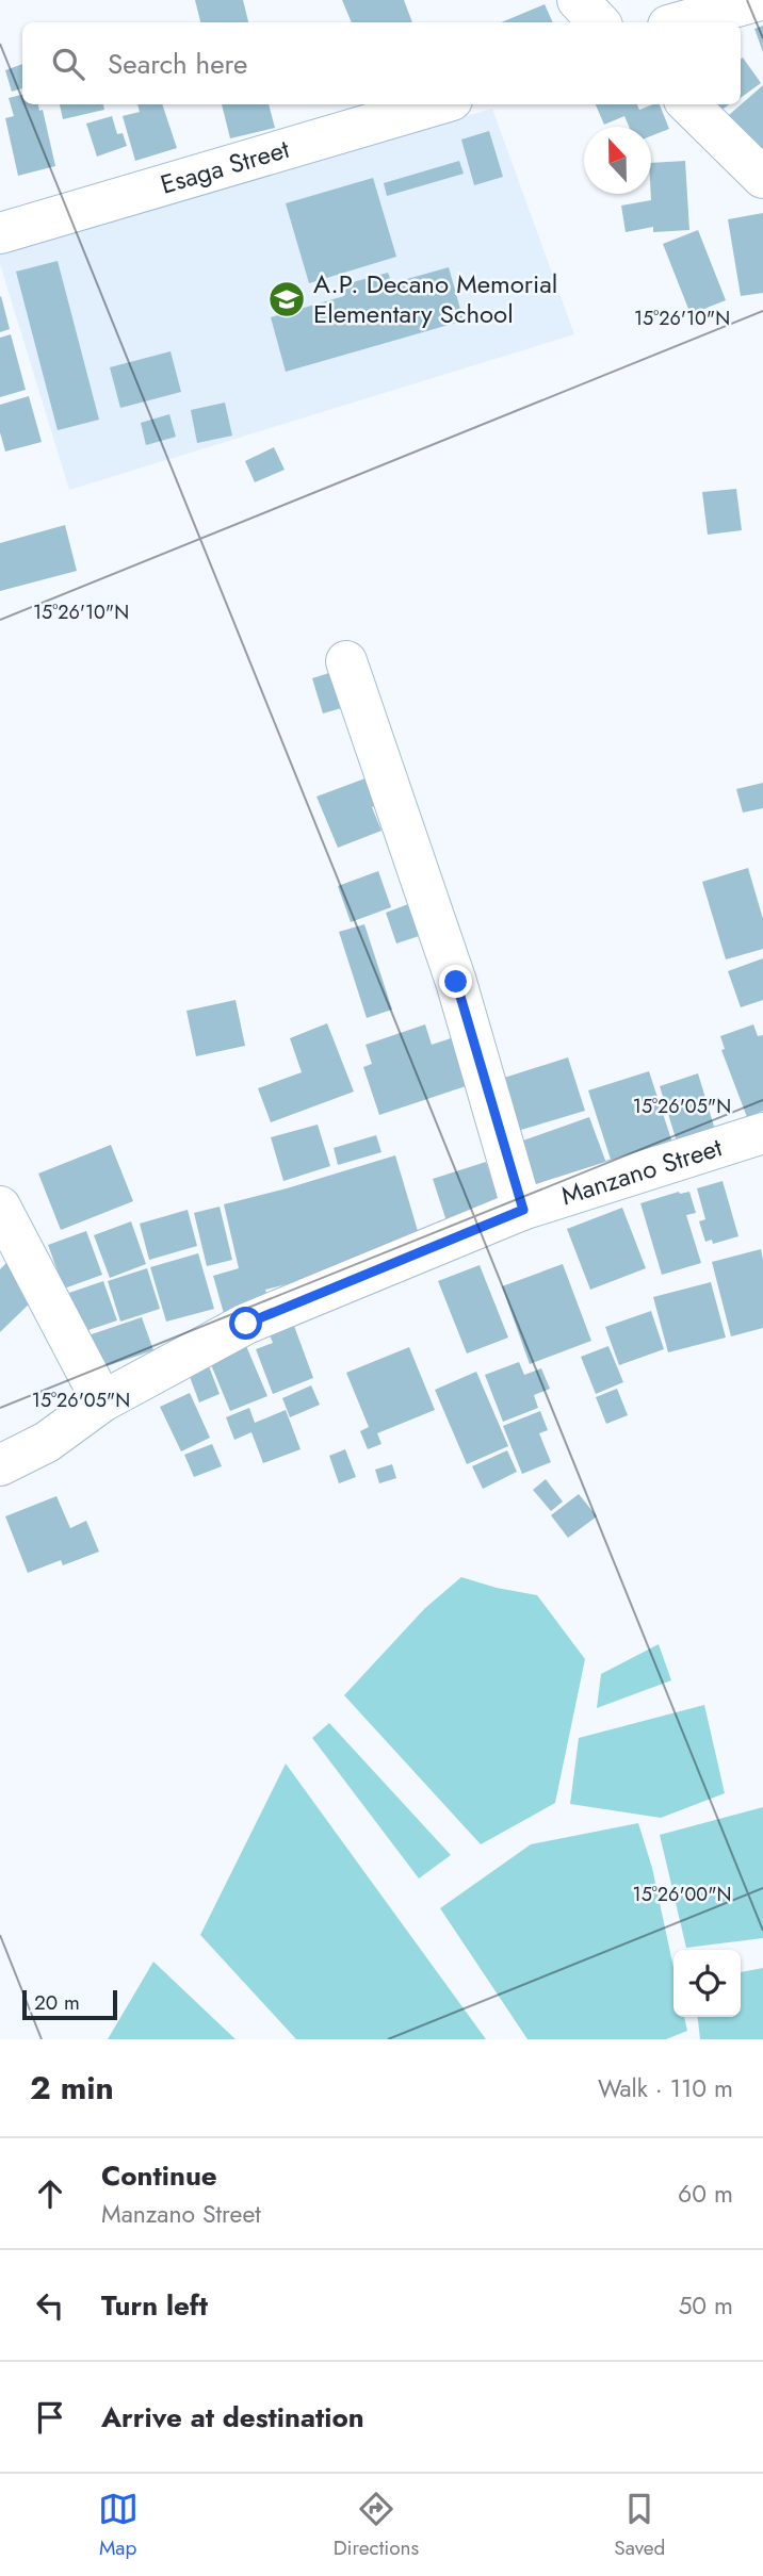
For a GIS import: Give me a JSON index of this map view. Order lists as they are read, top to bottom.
{
  "streets": {
    "street": ["Esaga Street", "Manzano Street"]
  },
  "places": {
    "school or university": ["A.P. Decano Memorial Elementary School"]
  },
  "scale_bar": "20 m",
  "north": "top",
  "page": {
    "search": "Search here",
    "scale": "20 m",
    "heading": ["2 min", "Walk · 110 m"],
    "list": [
      ["Continue", "Manzano Street", "60 m"],
      ["Turn left", "50 m"],
      "Arrive at destination"
    ],
    "nav": ["Map", "Directions", "Saved"]
  },
  "coordinates": ["15°26'10\"N", "15°26'05\"N", "15°26'00\"N"]
}
